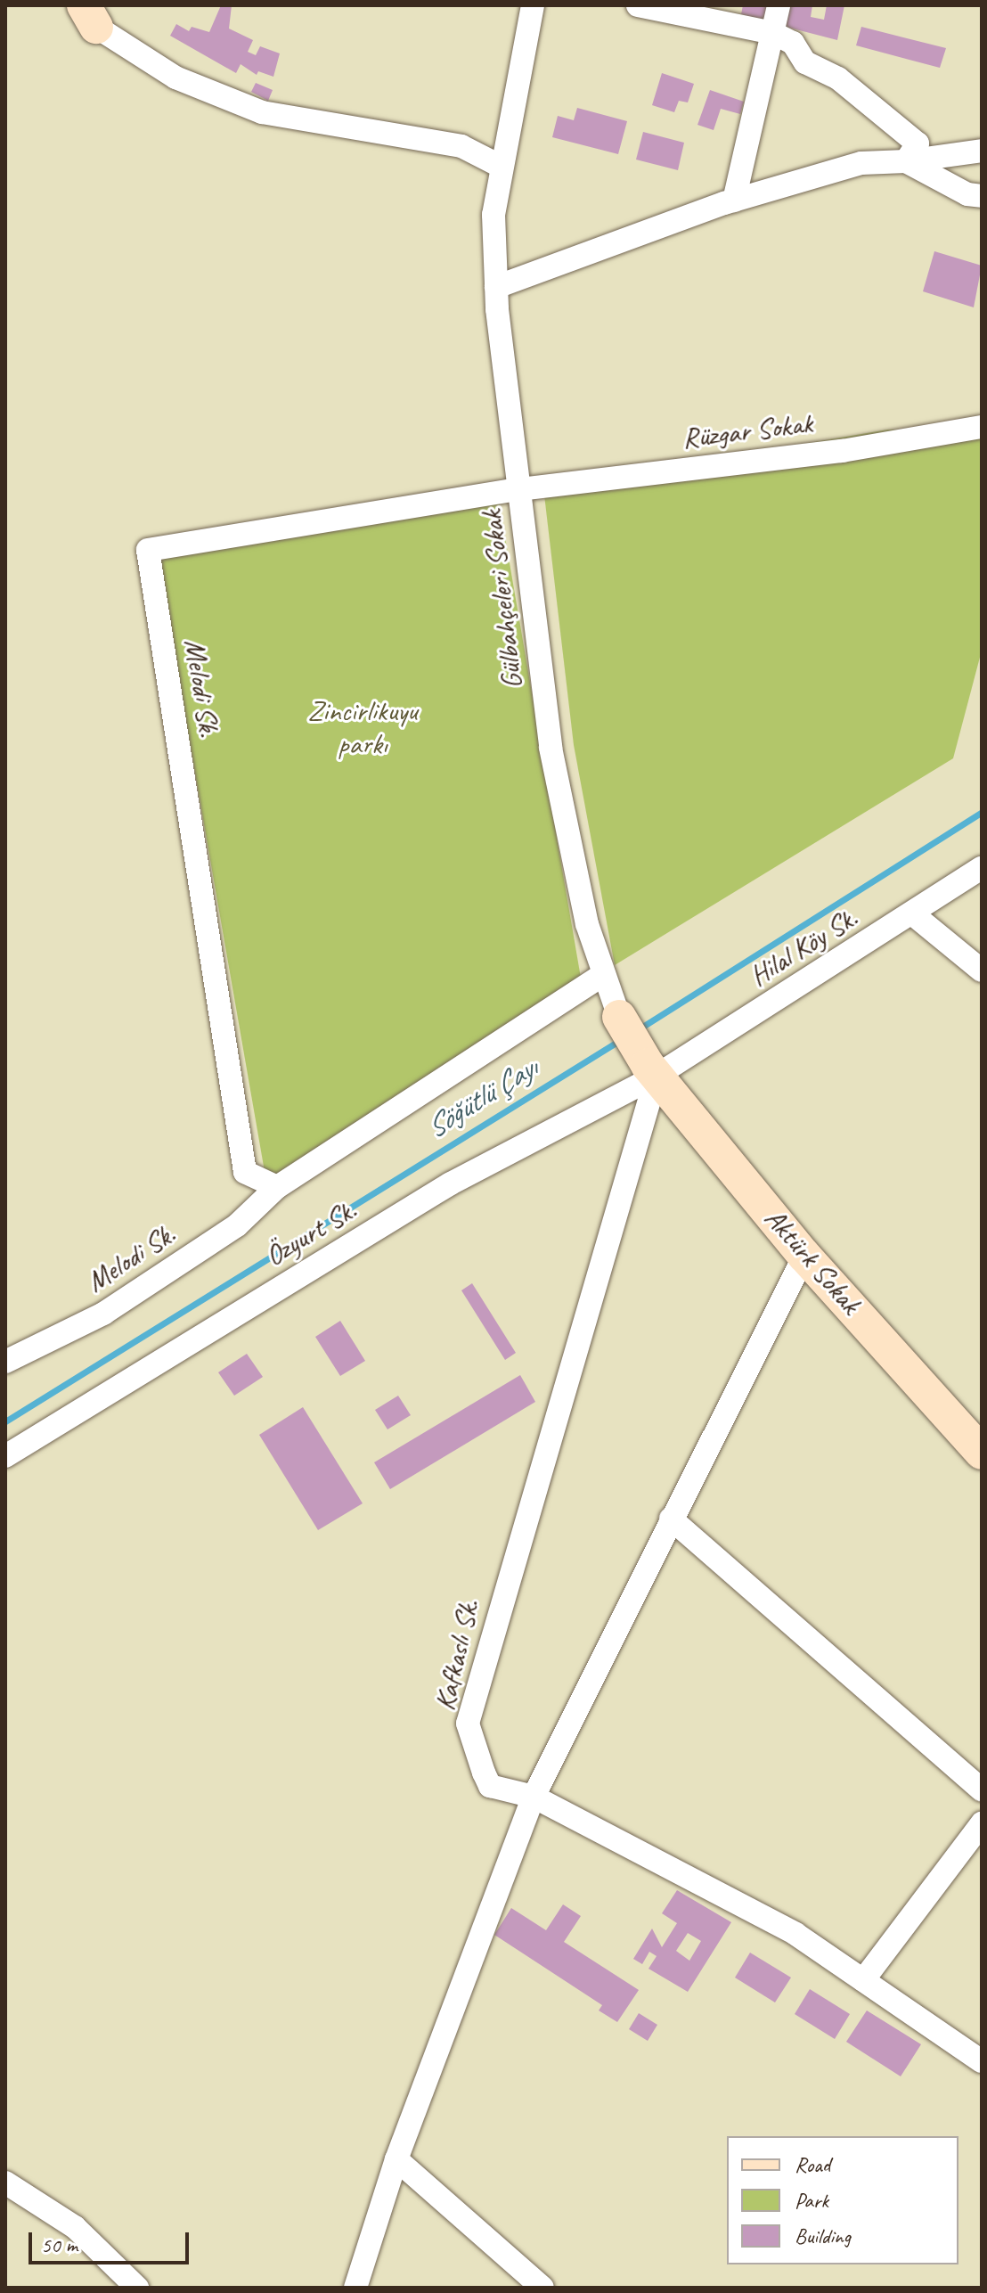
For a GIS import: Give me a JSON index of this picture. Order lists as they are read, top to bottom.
{
  "streets": {
    "street": [
      "Rüzgar Sokak",
      "Gülbahçeleri Sokak",
      "Melodi Sk.",
      "Hilal Köy Sk.",
      "Özyurt Sk.",
      "Aktürk Sokak",
      "Kafkaslı Sk."
    ]
  },
  "crossings": [
    ["Rüzgar Sokak", "Gülbahçeleri Sokak"],
    ["Rüzgar Sokak", "Melodi Sk."],
    ["Gülbahçeleri Sokak", "Melodi Sk."],
    ["Gülbahçeleri Sokak", "Aktürk Sokak"],
    ["Hilal Köy Sk.", "Özyurt Sk."],
    ["Hilal Köy Sk.", "Aktürk Sokak"],
    ["Hilal Köy Sk.", "Kafkaslı Sk."],
    ["Özyurt Sk.", "Aktürk Sokak"],
    ["Özyurt Sk.", "Kafkaslı Sk."],
    ["Aktürk Sokak", "Kafkaslı Sk."]
  ],
  "water": ["Söğütlü Çayı"],
  "parks": ["Zincirlikuyu parkı"],
  "legend": ["Road", "Park", "Building"],
  "scale_bar": "50 m"
}
